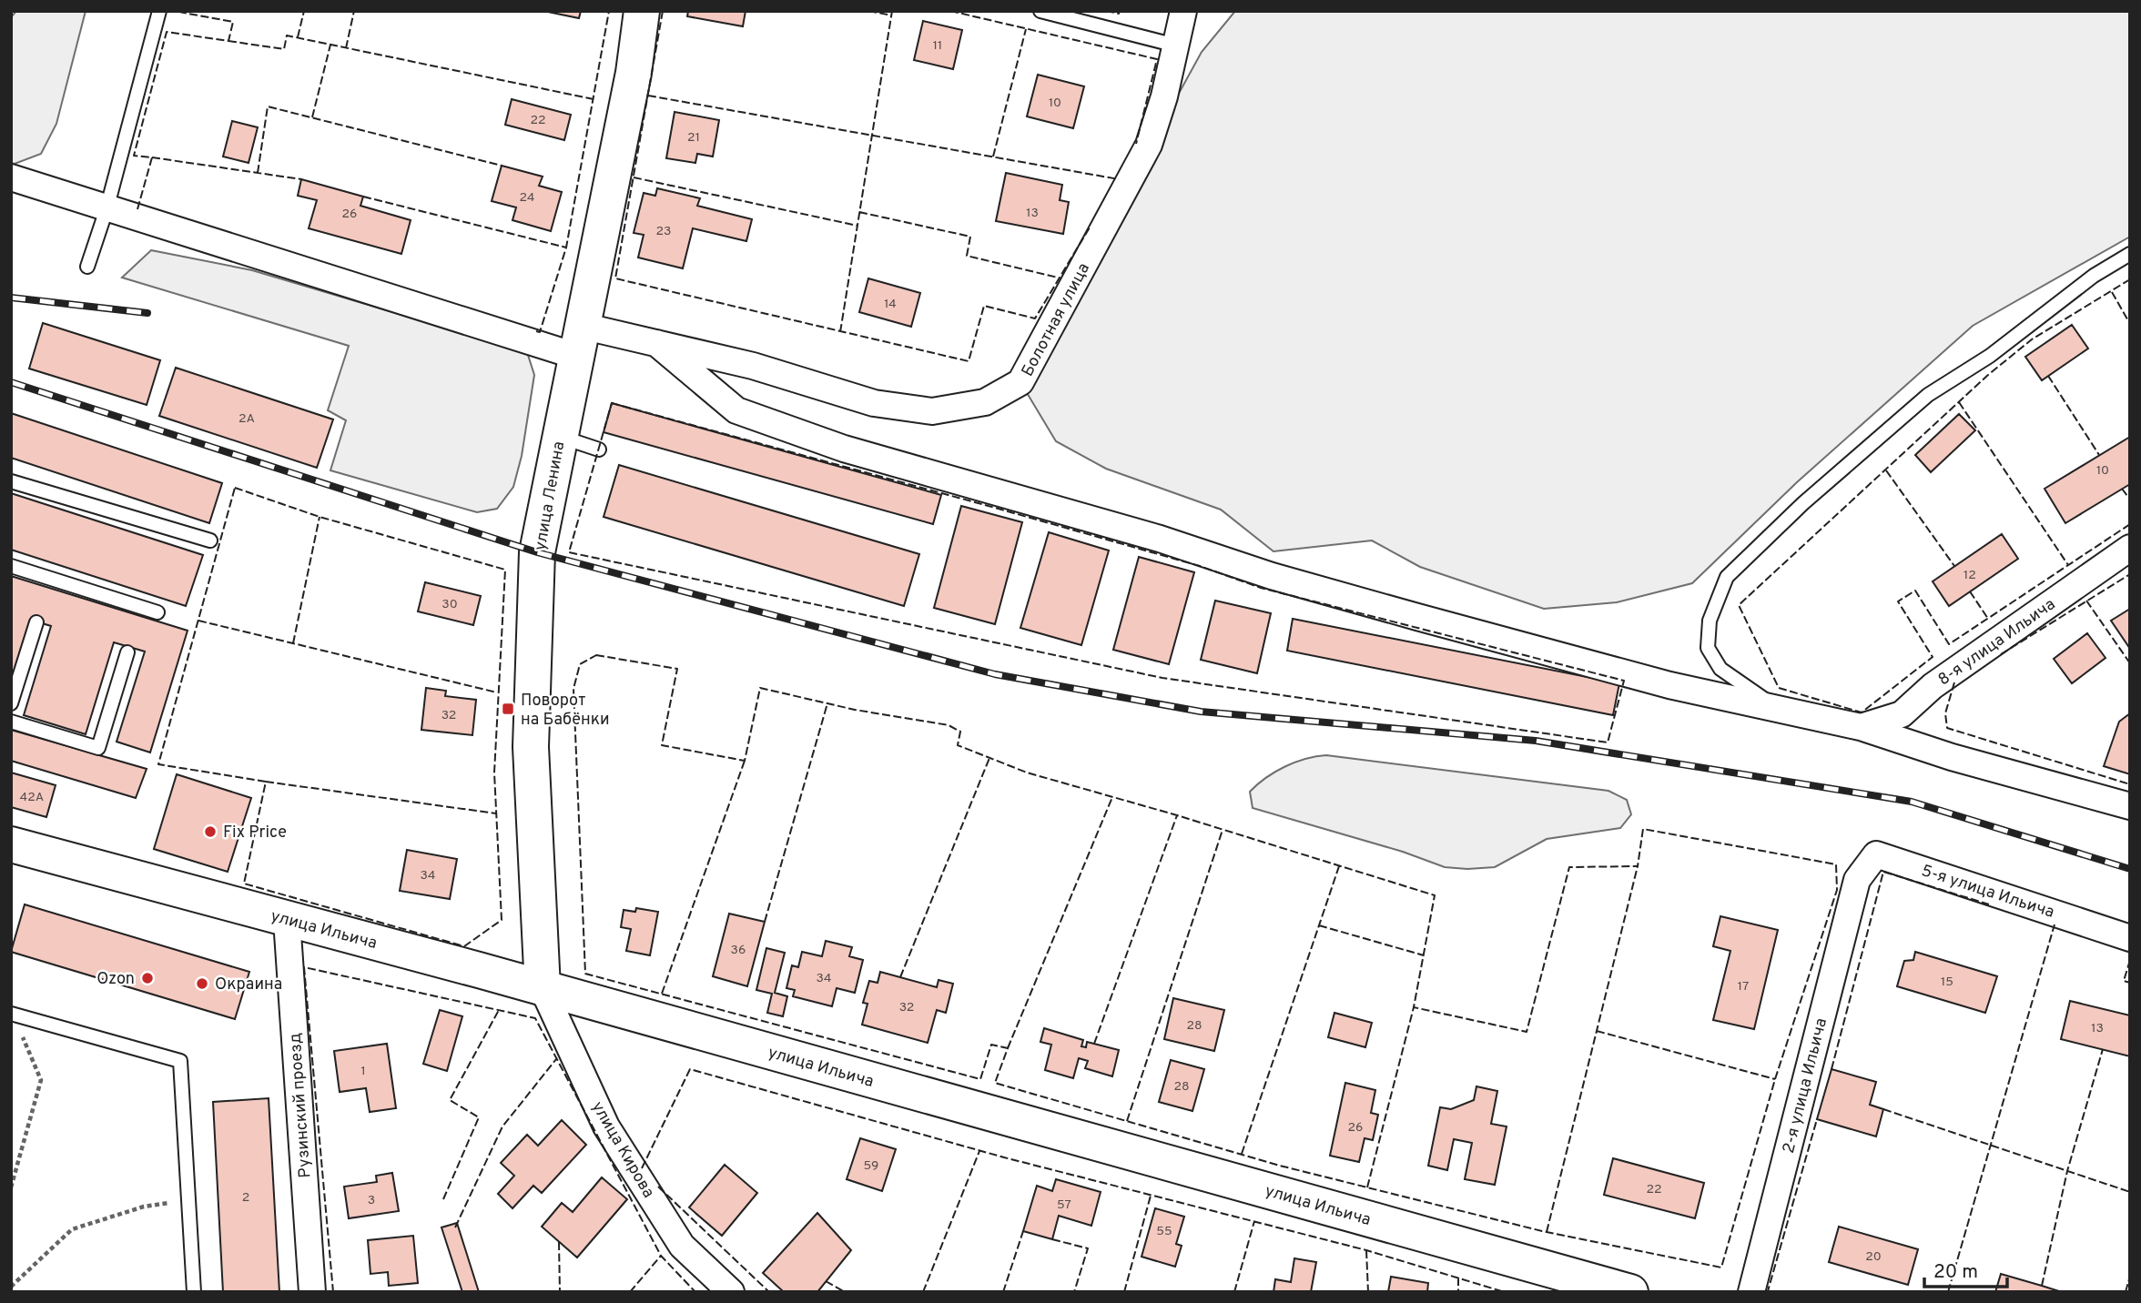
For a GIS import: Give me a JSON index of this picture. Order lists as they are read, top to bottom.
{
  "streets": {
    "main road": ["улица Ленина", "улица Ильича"],
    "street": [
      "Болотная улица",
      "8-я улица Ильича",
      "5-я улица Ильича",
      "2-я улица Ильича",
      "Рузинский проезд",
      "улица Кирова"
    ]
  },
  "crossings": [
    ["Болотная улица", "улица Ленина"],
    ["улица Ленина", "улица Ильича"],
    ["улица Ленина", "улица Кирова"],
    ["5-я улица Ильича", "2-я улица Ильича"],
    ["улица Ильича", "Рузинский проезд"],
    ["улица Ильича", "улица Кирова"]
  ],
  "places": {
    "transit": ["Поворот на Бабёнки"],
    "other": ["Fix Price", "Ozon", "Окраина"]
  },
  "house_numbers": [
    "11",
    "10",
    "22",
    "21",
    "24",
    "13",
    "26",
    "23",
    "14",
    "2А",
    "10",
    "12",
    "30",
    "32",
    "42А",
    "34",
    "36",
    "34",
    "15",
    "17",
    "32",
    "28",
    "13",
    "1",
    "28",
    "26",
    "59",
    "22",
    "2",
    "3",
    "57",
    "55",
    "20"
  ],
  "scale_bar": "20 m"
}
